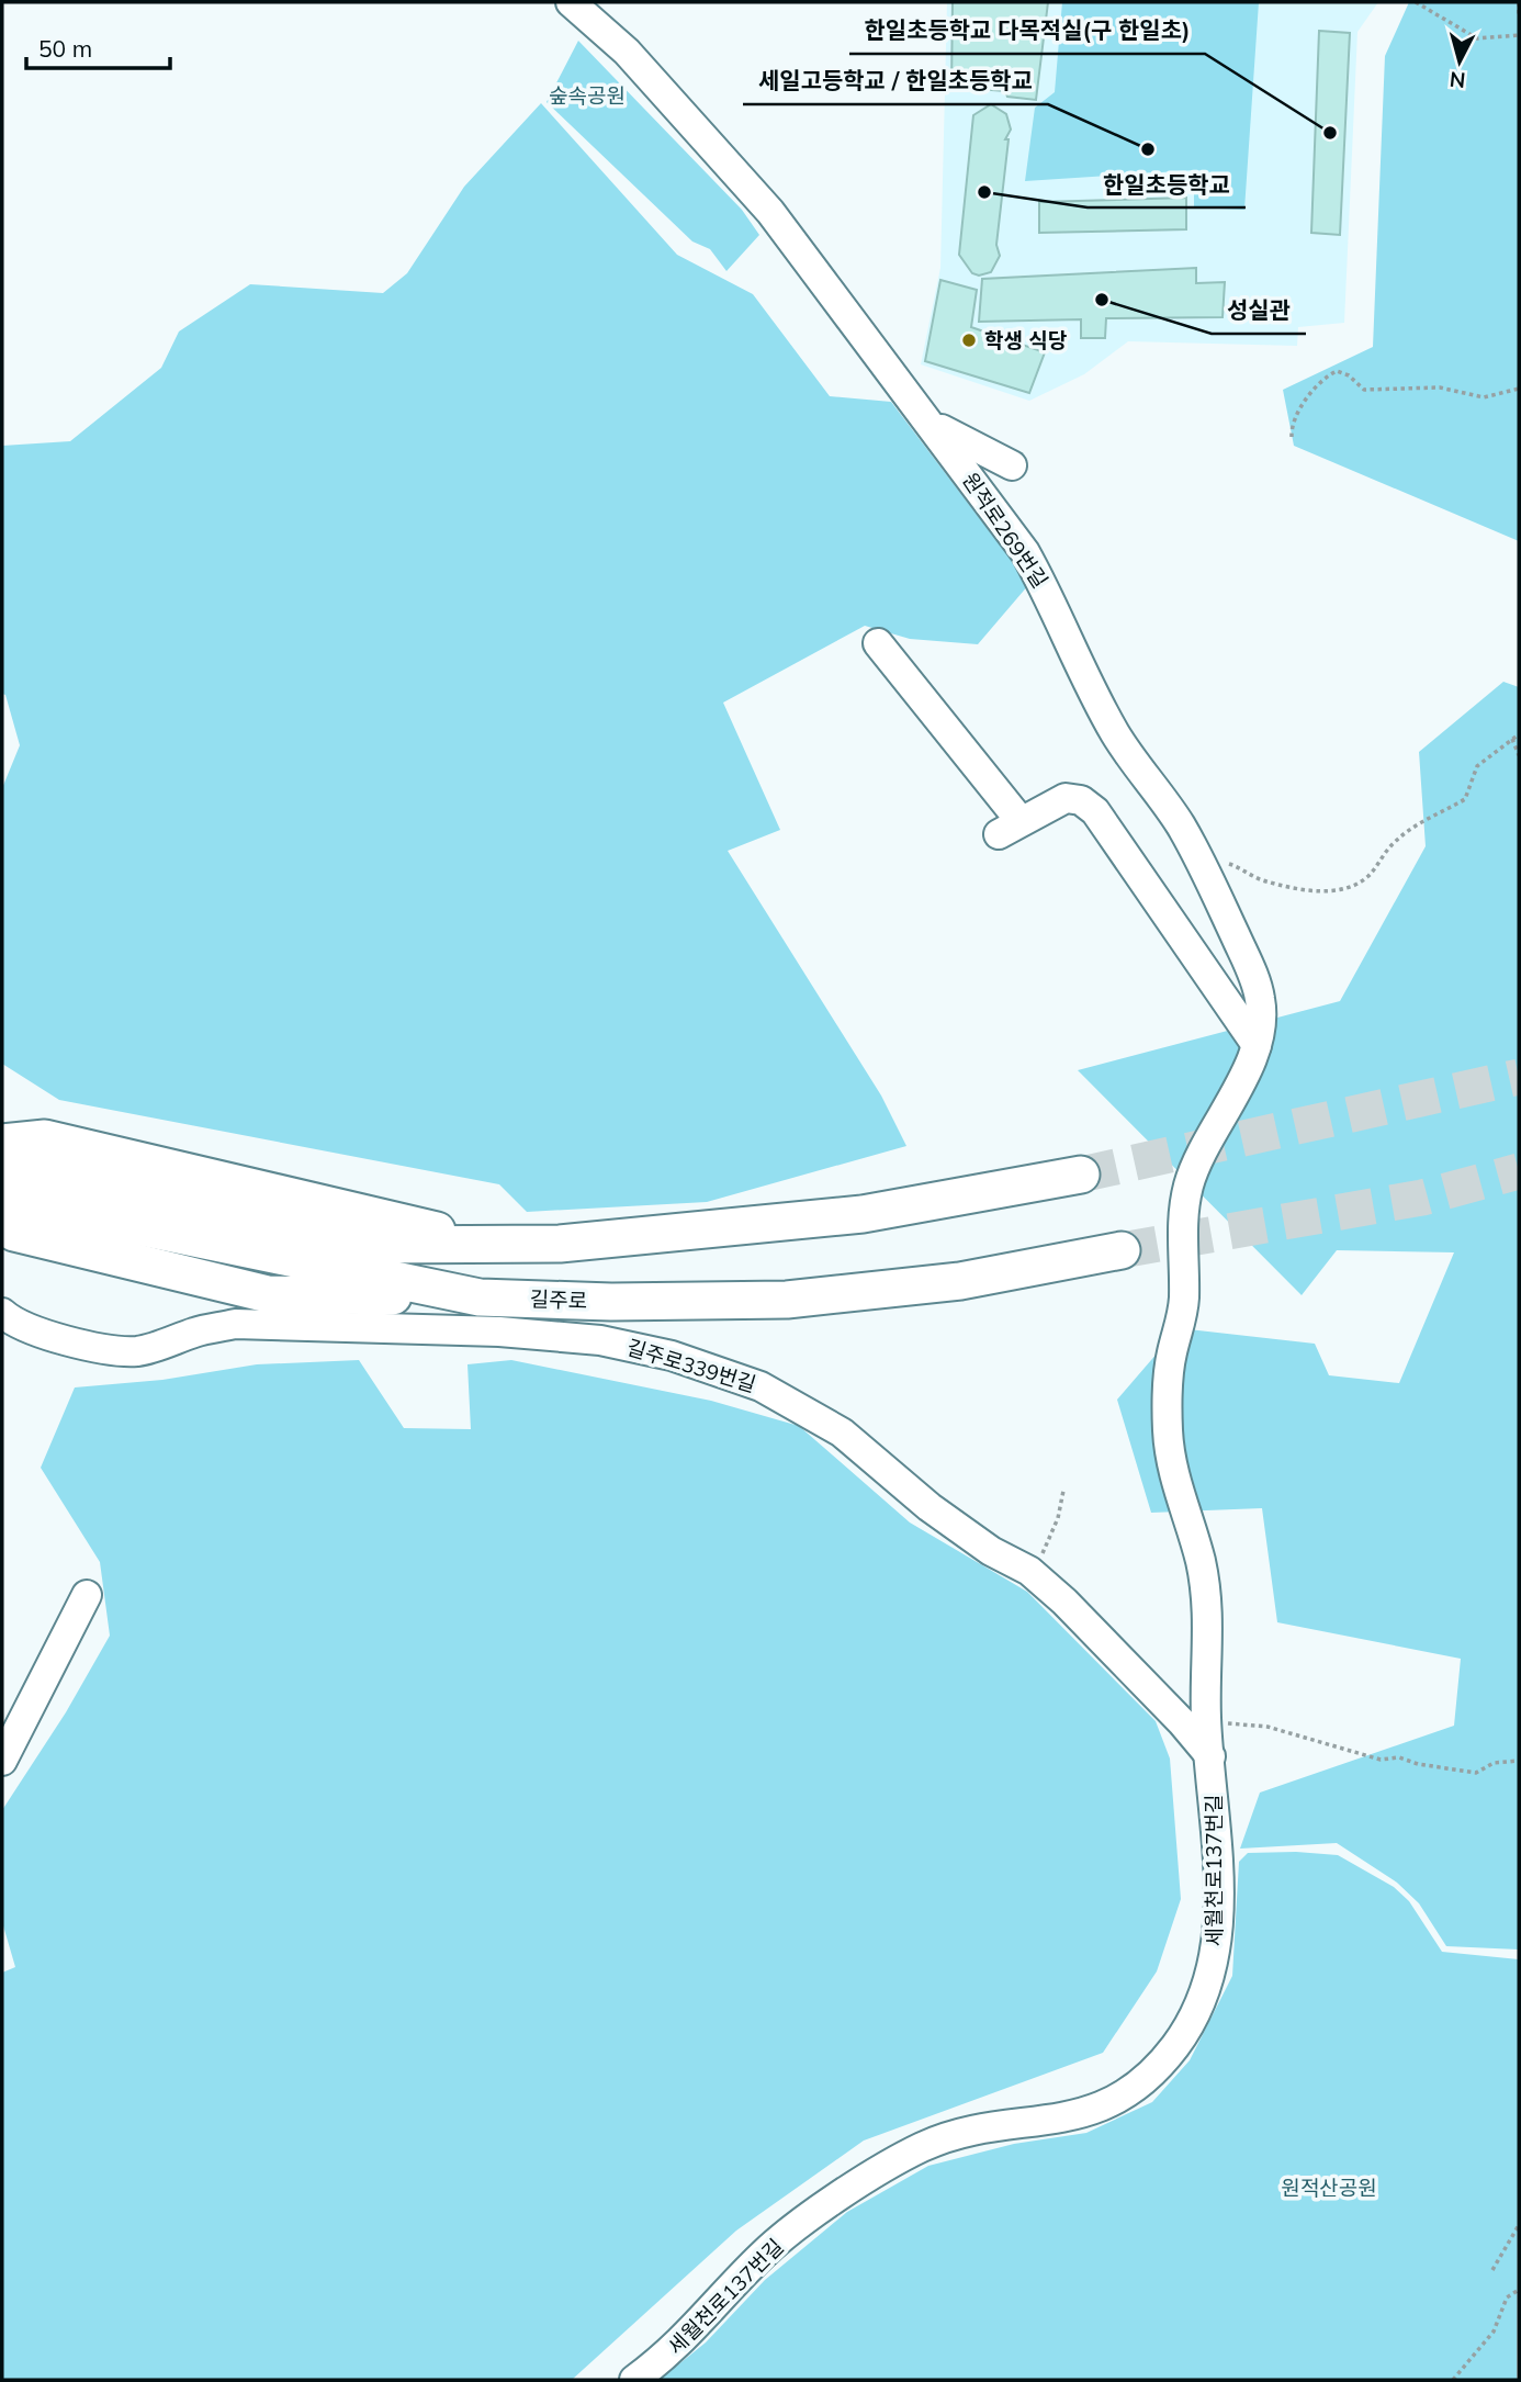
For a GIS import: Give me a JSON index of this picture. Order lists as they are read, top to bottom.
{
  "streets": {
    "main road": ["길주로"],
    "street": ["원적로269번길", "길주로339번길", "세월천로137번길"]
  },
  "crossings": [
    ["원적로269번길", "세월천로137번길"],
    ["길주로339번길", "세월천로137번길"]
  ],
  "parks": ["숲속공원", "원적산공원"],
  "places": [
    "한일초등학교 다목적실(구 한일초)",
    "세일고등학교 / 한일초등학교",
    "한일초등학교",
    "성실관",
    "학생 식당"
  ],
  "scale_bar": "50 m",
  "north": "bottom"
}
